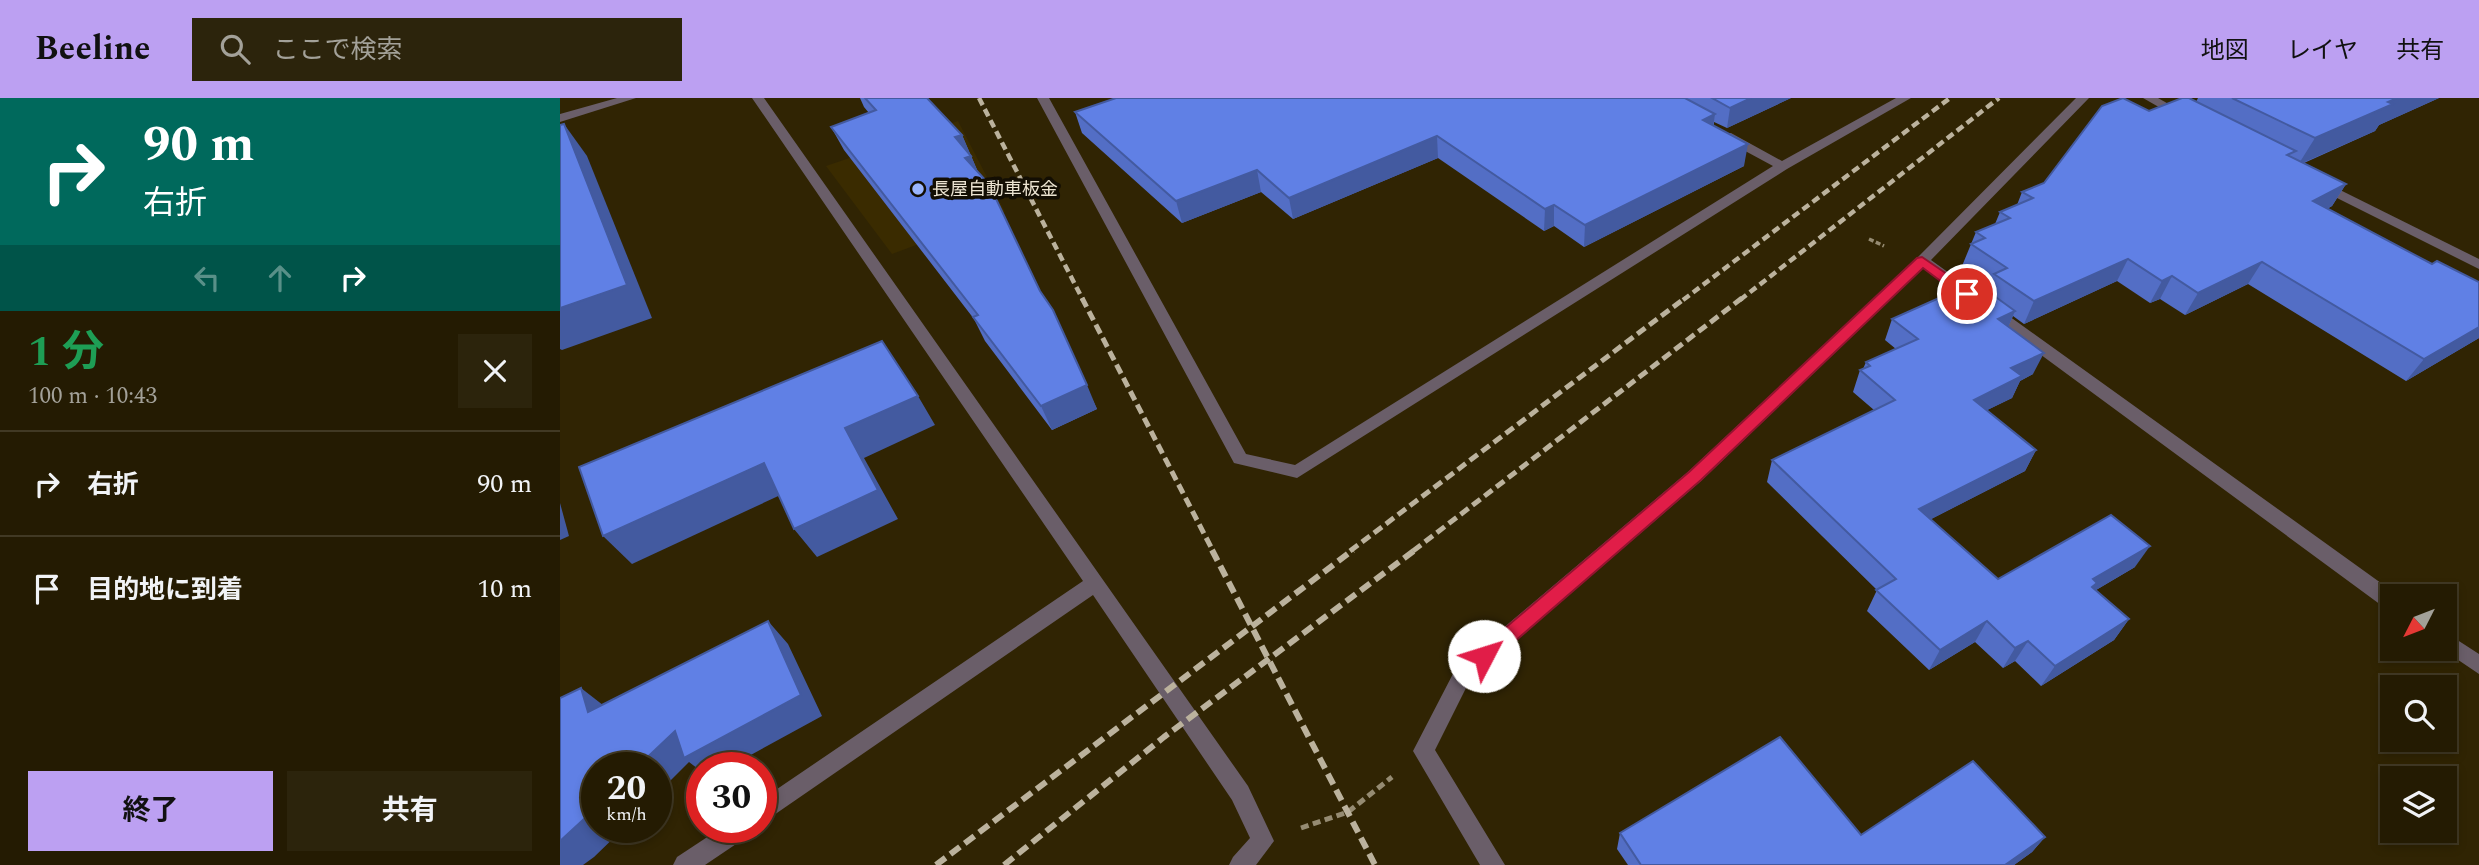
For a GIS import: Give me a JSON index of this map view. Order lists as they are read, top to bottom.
{
  "places": ["長屋自動車板金"],
  "north": "bottom left",
  "page": {
    "header": "Beeline",
    "search": "ここで検索",
    "nav": ["地図", "レイヤ", "共有"],
    "turn": ["90 m", "右折"],
    "heading": ["1 分", "100 m · 10:43"],
    "list": [
      {
        "name": "右折",
        "value": "90 m"
      },
      {
        "name": "目的地に到着",
        "value": "10 m"
      }
    ],
    "speed": "20 km/h",
    "limit": "30",
    "buttons": ["終了", "共有"]
  }
}
